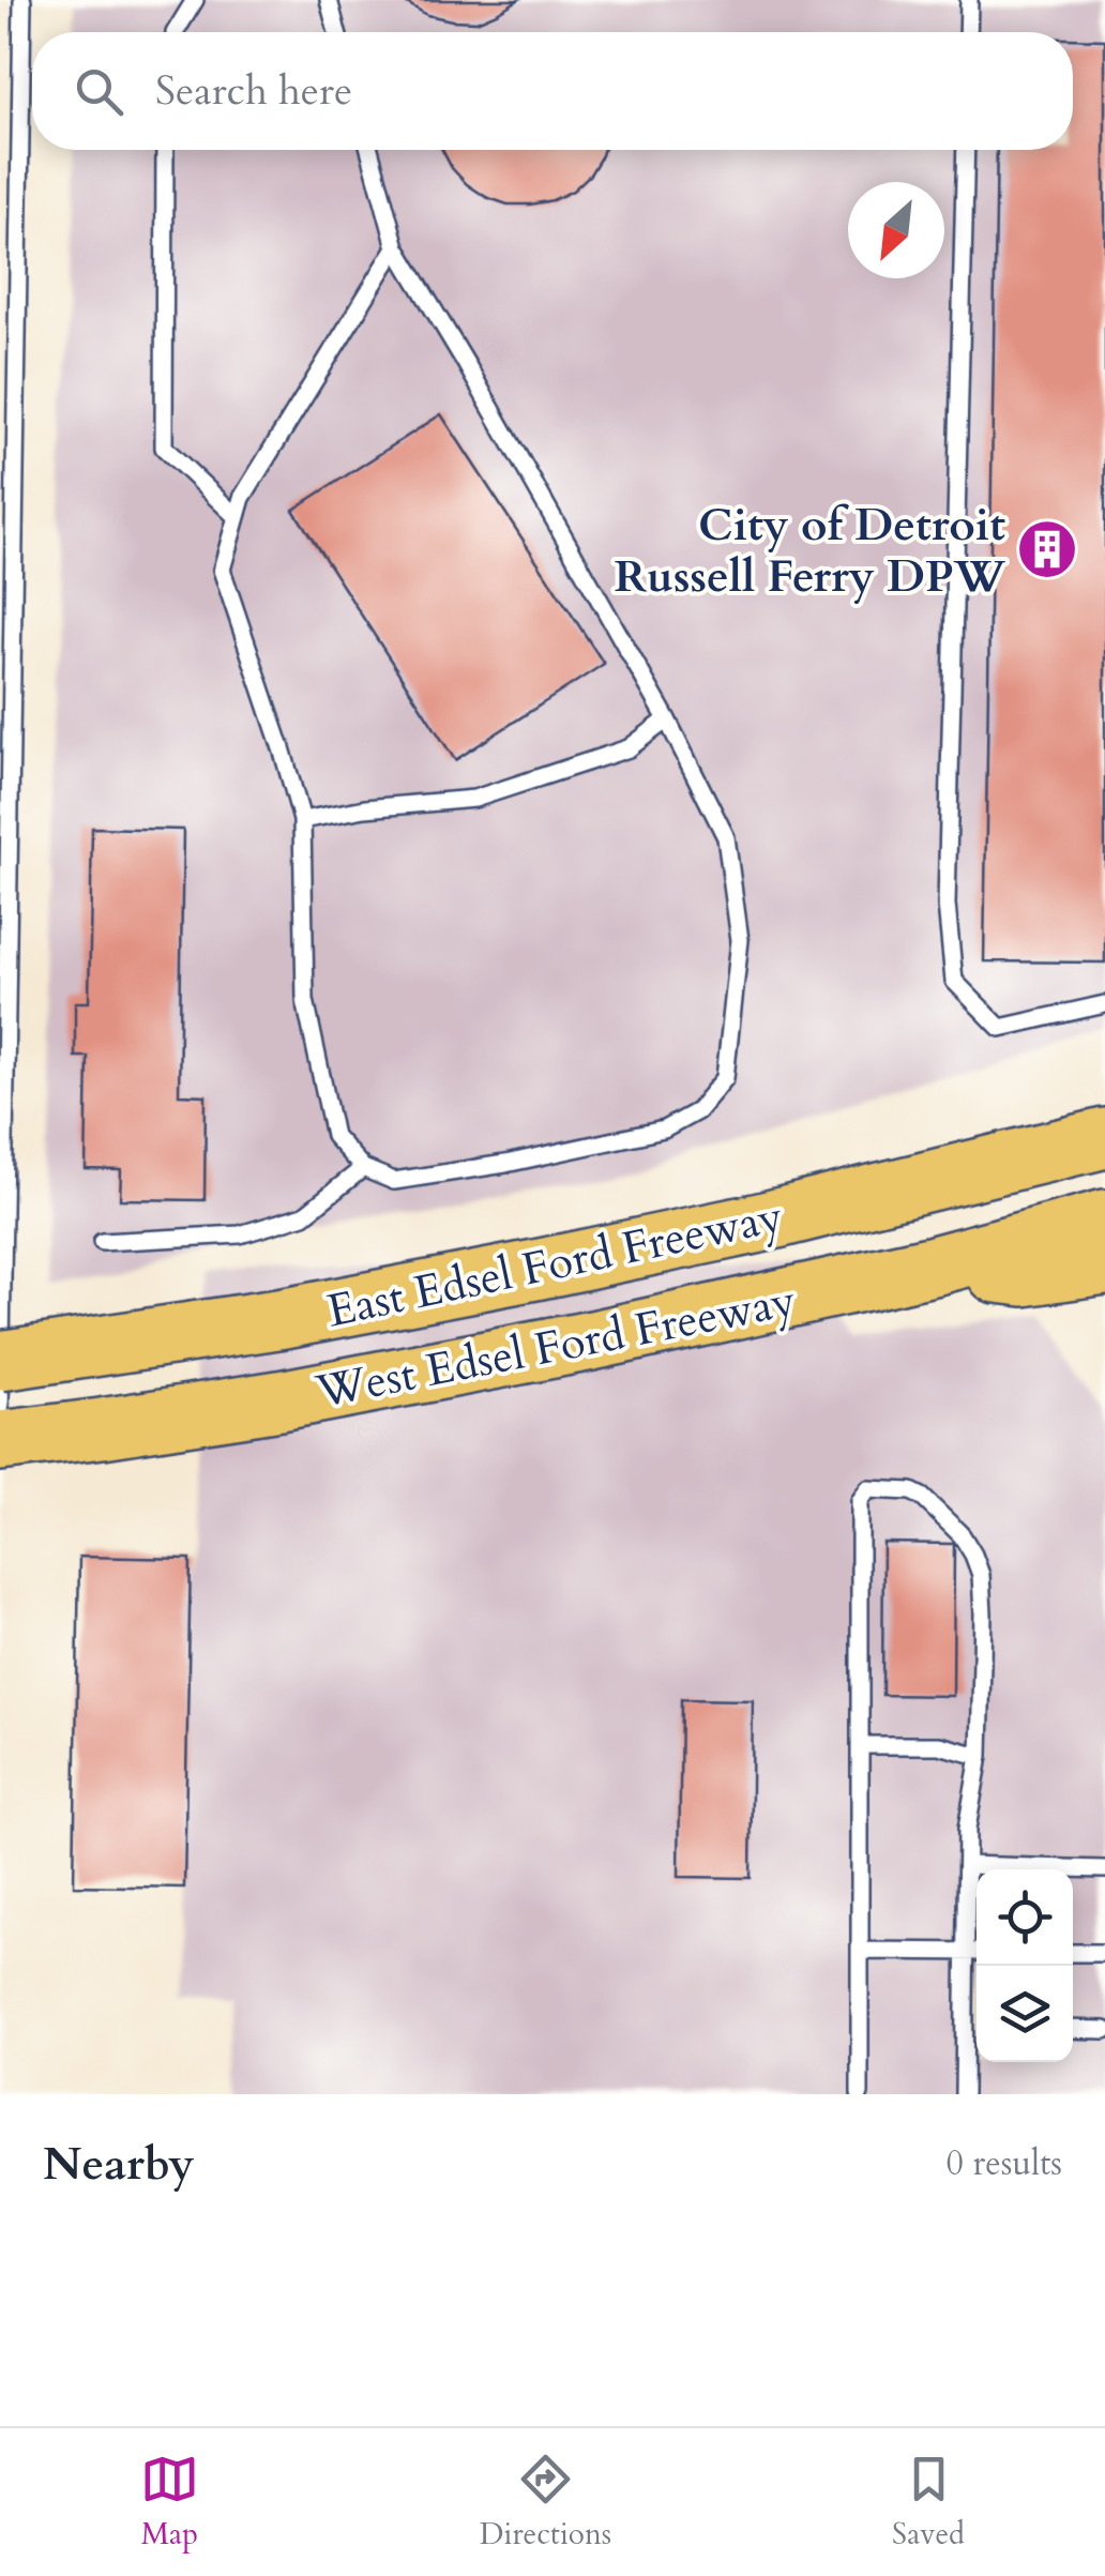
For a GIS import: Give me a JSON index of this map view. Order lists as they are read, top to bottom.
{
  "streets": {
    "highway": ["East Edsel Ford Freeway", "West Edsel Ford Freeway"]
  },
  "places": {
    "building": ["City of Detroit Russell Ferry DPW"]
  },
  "north": "bottom left",
  "page": {
    "search": "Search here",
    "heading": ["Nearby", "0 results"],
    "nav": ["Map", "Directions", "Saved"]
  }
}
